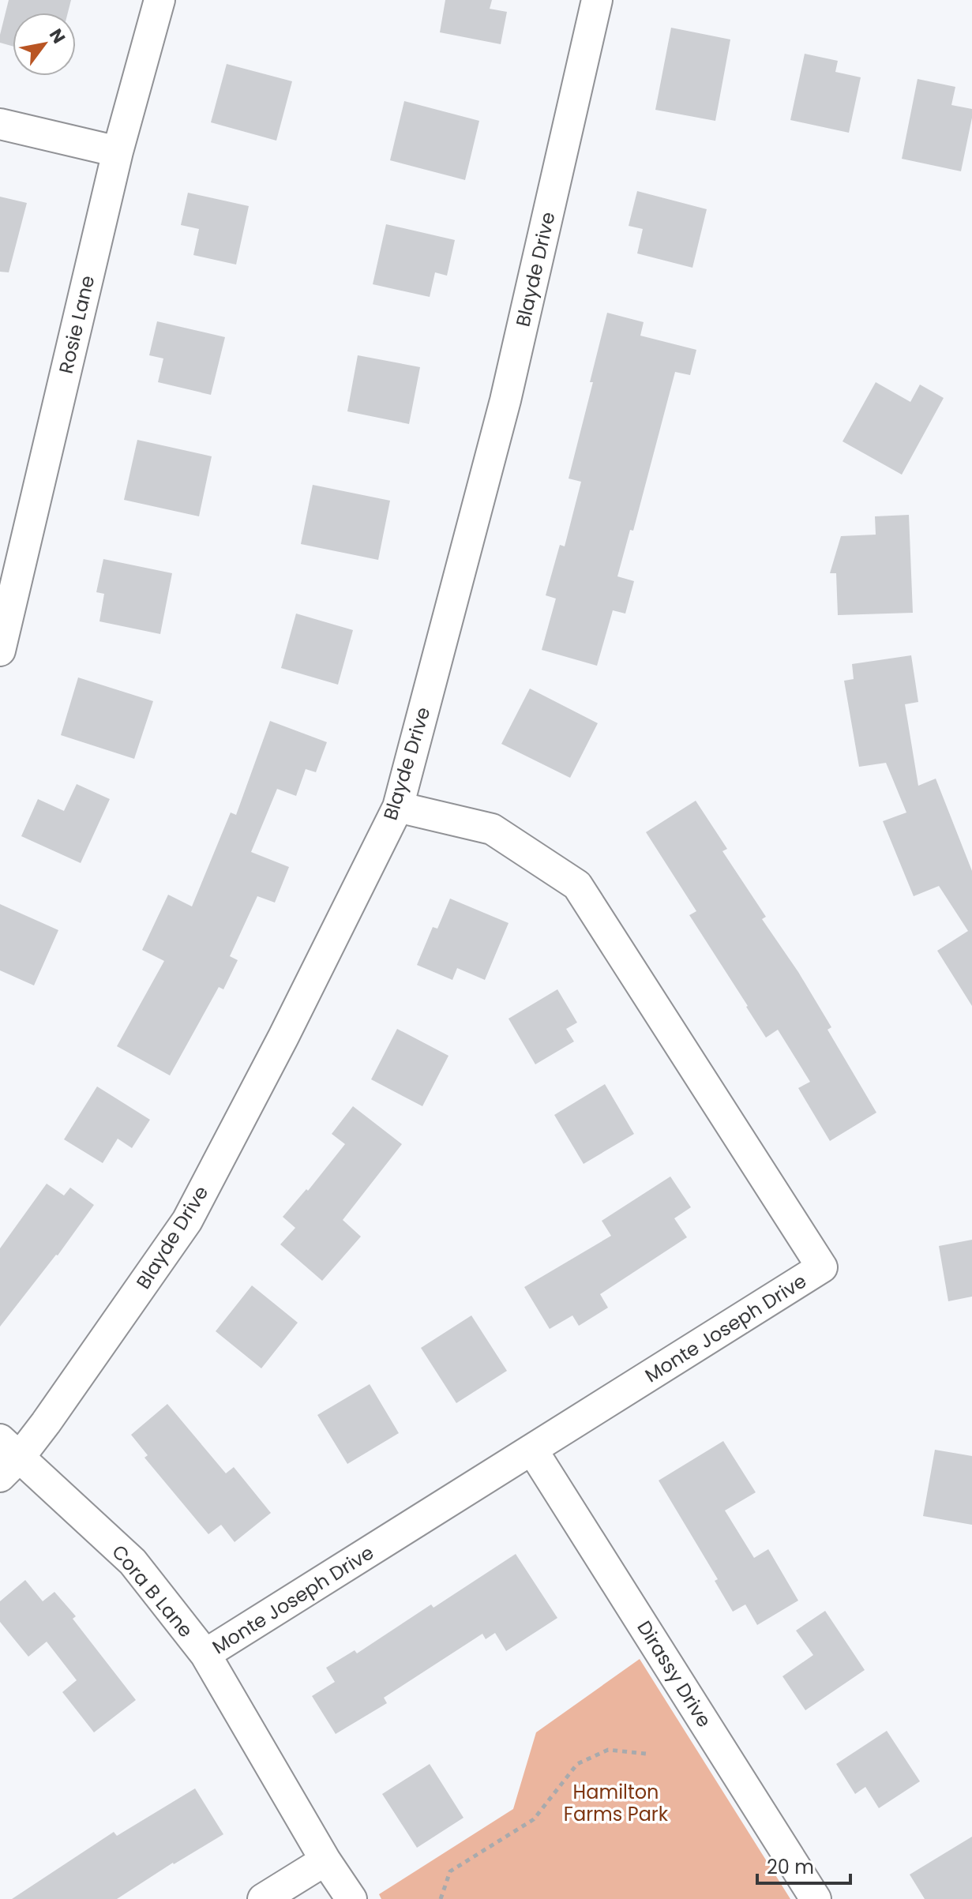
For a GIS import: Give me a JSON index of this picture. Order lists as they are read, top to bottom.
{
  "streets": {
    "street": [
      "Blayde Drive",
      "Rosie Lane",
      "Monte Joseph Drive",
      "Cora B Lane",
      "Dirassy Drive"
    ]
  },
  "crossings": [
    ["Blayde Drive", "Monte Joseph Drive"],
    ["Blayde Drive", "Cora B Lane"],
    ["Monte Joseph Drive", "Cora B Lane"],
    ["Monte Joseph Drive", "Dirassy Drive"]
  ],
  "parks": ["Hamilton Farms Park"],
  "scale_bar": "20 m",
  "north": "top right"
}
